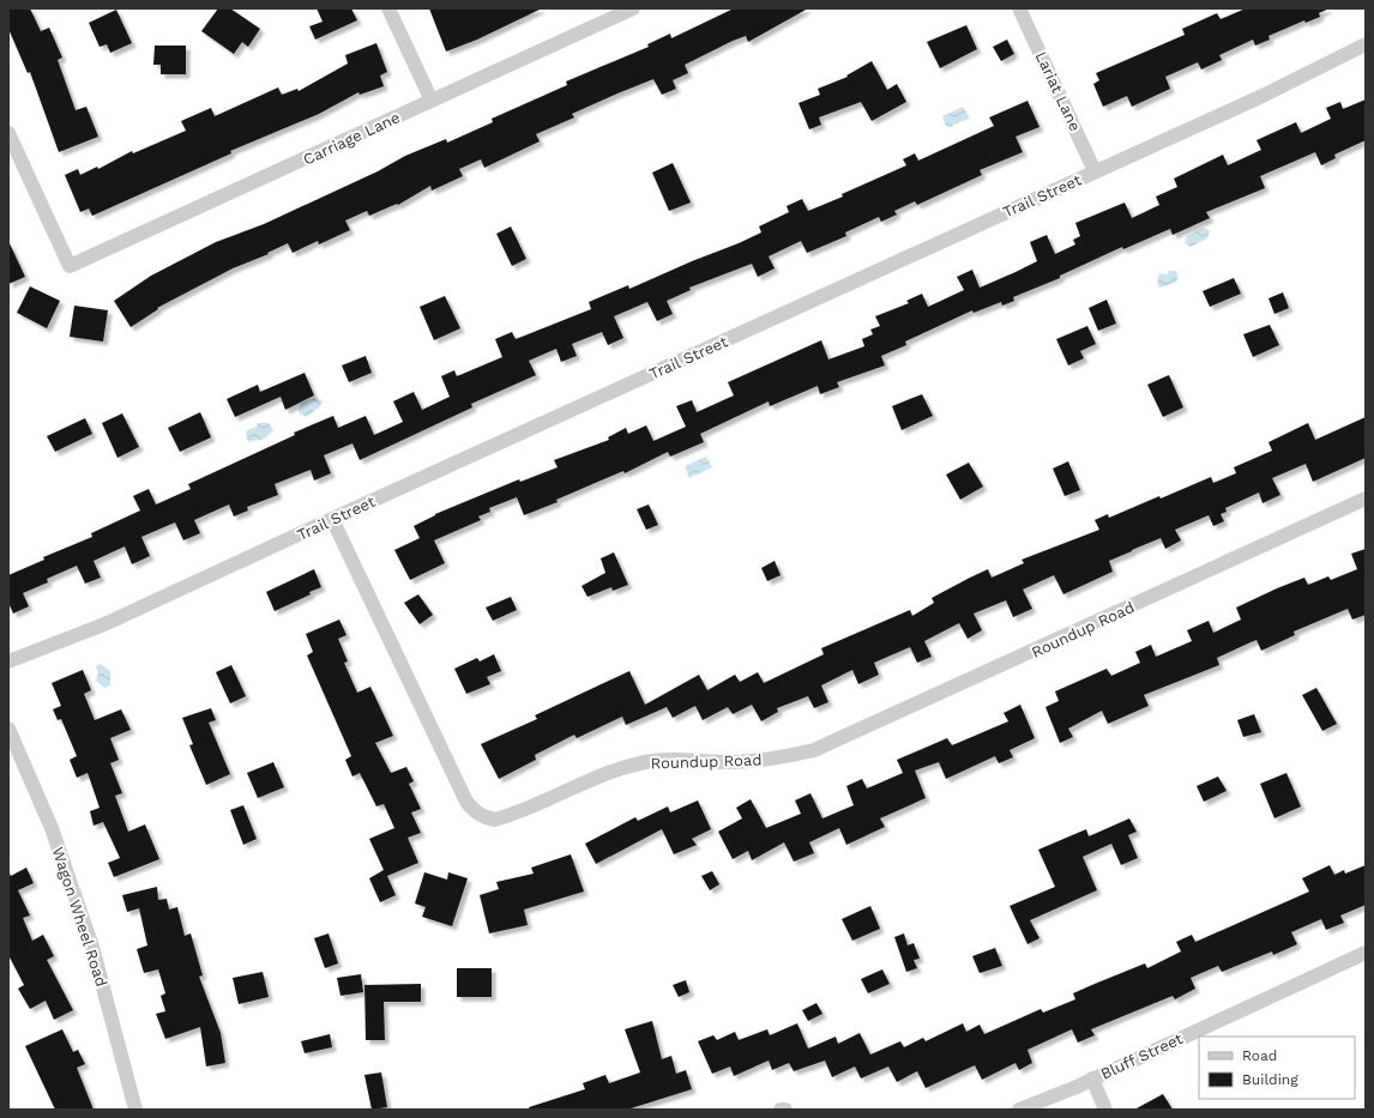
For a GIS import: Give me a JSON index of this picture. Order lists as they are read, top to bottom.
{
  "streets": {
    "street": [
      "Lariat Lane",
      "Carriage Lane",
      "Trail Street",
      "Roundup Road",
      "Wagon Wheel Road",
      "Bluff Street"
    ]
  },
  "crossings": [
    ["Lariat Lane", "Trail Street"],
    ["Trail Street", "Roundup Road"]
  ],
  "legend": ["Road", "Building"]
}
